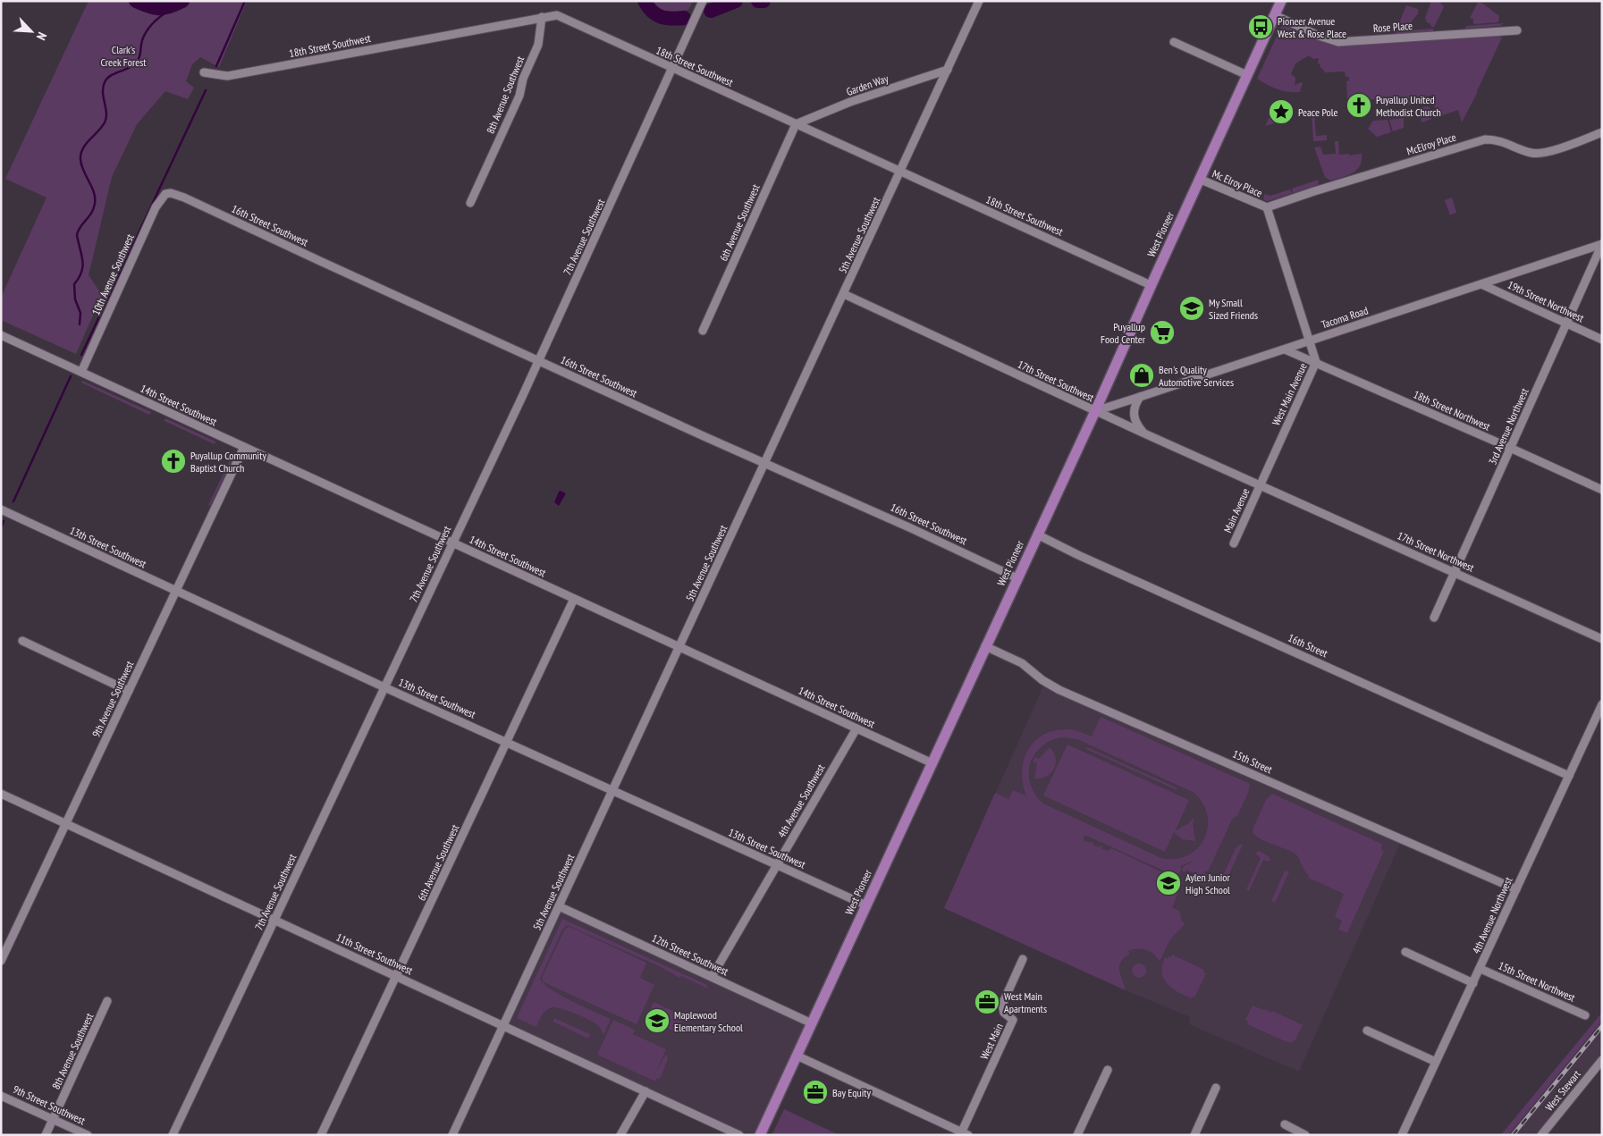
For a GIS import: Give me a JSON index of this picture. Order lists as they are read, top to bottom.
{
  "streets": {
    "main road": ["West Pioneer"],
    "street": [
      "Rose Place",
      "18th Street Southwest",
      "Garden Way",
      "8th Avenue Southwest",
      "McElroy Place",
      "Mc Elroy Place",
      "6th Avenue Southwest",
      "16th Street Southwest",
      "5th Avenue Southwest",
      "7th Avenue Southwest",
      "10th Avenue Southwest",
      "19th Street Northwest",
      "Tacoma Road",
      "17th Street Southwest",
      "West Main Avenue",
      "14th Street Southwest",
      "18th Street Northwest",
      "3rd Avenue Northwest",
      "Main Avenue",
      "13th Street Southwest",
      "17th Street Northwest",
      "16th Street",
      "9th Avenue Southwest",
      "15th Street",
      "4th Avenue Southwest",
      "4th Avenue Northwest",
      "11th Street Southwest",
      "12th Street Southwest",
      "15th Street Northwest",
      "West Main",
      "West Stewart",
      "9th Street Southwest"
    ]
  },
  "crossings": [
    ["Rose Place", "West Pioneer"],
    ["18th Street Southwest", "Garden Way"],
    ["18th Street Southwest", "8th Avenue Southwest"],
    ["18th Street Southwest", "6th Avenue Southwest"],
    ["18th Street Southwest", "West Pioneer"],
    ["18th Street Southwest", "5th Avenue Southwest"],
    ["18th Street Southwest", "7th Avenue Southwest"],
    ["Garden Way", "6th Avenue Southwest"],
    ["Garden Way", "5th Avenue Southwest"],
    ["8th Avenue Southwest", "9th Street Southwest"],
    ["McElroy Place", "Mc Elroy Place"],
    ["McElroy Place", "West Main Avenue"],
    ["Mc Elroy Place", "West Pioneer"],
    ["Mc Elroy Place", "West Main Avenue"],
    ["6th Avenue Southwest", "14th Street Southwest"],
    ["6th Avenue Southwest", "13th Street Southwest"],
    ["6th Avenue Southwest", "11th Street Southwest"],
    ["16th Street Southwest", "West Pioneer"],
    ["16th Street Southwest", "5th Avenue Southwest"],
    ["16th Street Southwest", "7th Avenue Southwest"],
    ["16th Street Southwest", "10th Avenue Southwest"],
    ["West Pioneer", "Tacoma Road"],
    ["West Pioneer", "17th Street Southwest"],
    ["West Pioneer", "14th Street Southwest"],
    ["West Pioneer", "13th Street Southwest"],
    ["West Pioneer", "16th Street"],
    ["West Pioneer", "15th Street"],
    ["West Pioneer", "12th Street Southwest"],
    ["5th Avenue Southwest", "17th Street Southwest"],
    ["5th Avenue Southwest", "14th Street Southwest"],
    ["5th Avenue Southwest", "13th Street Southwest"],
    ["5th Avenue Southwest", "11th Street Southwest"],
    ["5th Avenue Southwest", "12th Street Southwest"],
    ["7th Avenue Southwest", "14th Street Southwest"],
    ["7th Avenue Southwest", "13th Street Southwest"],
    ["7th Avenue Southwest", "11th Street Southwest"],
    ["10th Avenue Southwest", "14th Street Southwest"],
    ["19th Street Northwest", "Tacoma Road"],
    ["19th Street Northwest", "3rd Avenue Northwest"],
    ["Tacoma Road", "17th Street Southwest"],
    ["Tacoma Road", "West Main Avenue"],
    ["Tacoma Road", "18th Street Northwest"],
    ["Tacoma Road", "3rd Avenue Northwest"],
    ["17th Street Southwest", "West Main Avenue"],
    ["17th Street Southwest", "Main Avenue"],
    ["17th Street Southwest", "17th Street Northwest"],
    ["West Main Avenue", "18th Street Northwest"],
    ["West Main Avenue", "Main Avenue"],
    ["West Main Avenue", "17th Street Northwest"],
    ["14th Street Southwest", "9th Avenue Southwest"],
    ["14th Street Southwest", "4th Avenue Southwest"],
    ["18th Street Northwest", "3rd Avenue Northwest"],
    ["3rd Avenue Northwest", "17th Street Northwest"],
    ["Main Avenue", "17th Street Northwest"],
    ["13th Street Southwest", "9th Avenue Southwest"],
    ["13th Street Southwest", "4th Avenue Southwest"],
    ["16th Street", "4th Avenue Northwest"],
    ["9th Avenue Southwest", "11th Street Southwest"],
    ["15th Street", "4th Avenue Northwest"],
    ["4th Avenue Southwest", "12th Street Southwest"],
    ["4th Avenue Northwest", "15th Street Northwest"]
  ],
  "parks": ["Clark's Creek Forest"],
  "places": {
    "bus stop": ["Pioneer Avenue West & Rose Place"],
    "church": ["Puyallup United Methodist Church", "Puyallup Community Baptist Church"],
    "place": ["Peace Pole"],
    "school or university": ["My Small Sized Friends", "Aylen Junior High School", "Maplewood Elementary School"],
    "supermarket": ["Puyallup Food Center"],
    "shop": ["Ben's Quality Automotive Services"],
    "office": ["West Main Apartments", "Bay Equity"]
  },
  "north": "bottom right"
}
